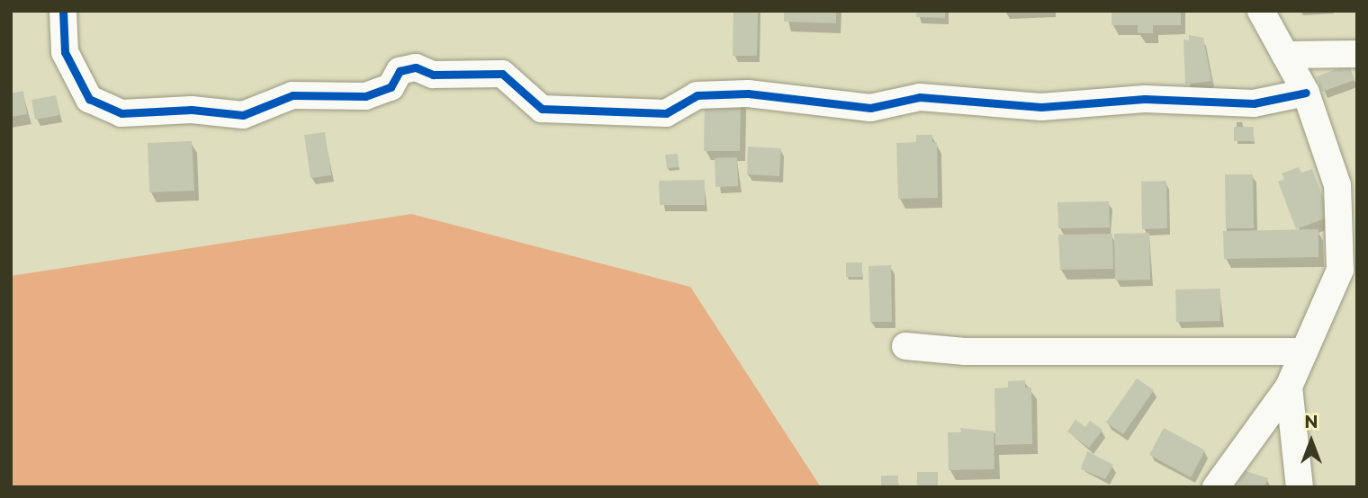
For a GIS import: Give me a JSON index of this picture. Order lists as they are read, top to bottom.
{
  "north": "top"
}
